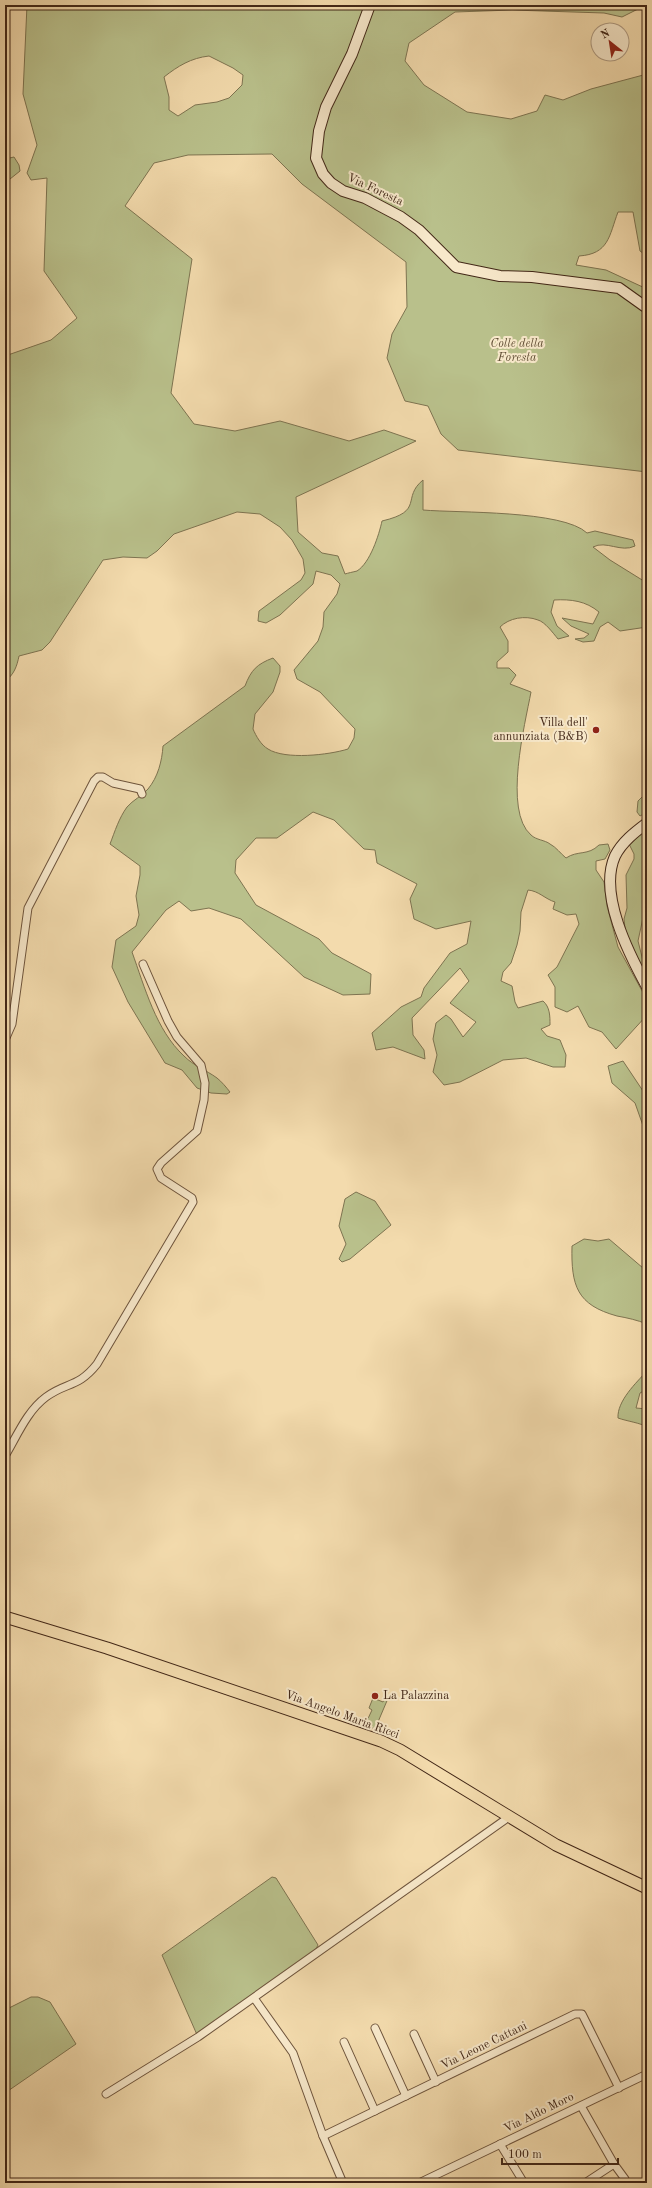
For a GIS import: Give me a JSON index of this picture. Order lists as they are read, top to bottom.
{
  "streets": {
    "main road": ["Via Foresta", "Via Angelo Maria Ricci"],
    "street": ["Via Leone Cattani", "Via Aldo Moro"]
  },
  "crossings": [
    ["Via Leone Cattani", "Via Aldo Moro"]
  ],
  "parks": ["Colle della Foresta"],
  "places": ["Villa dell' annunziata (B&B)", "La Palazzina"],
  "scale_bar": "100 m",
  "north": "top left"
}
